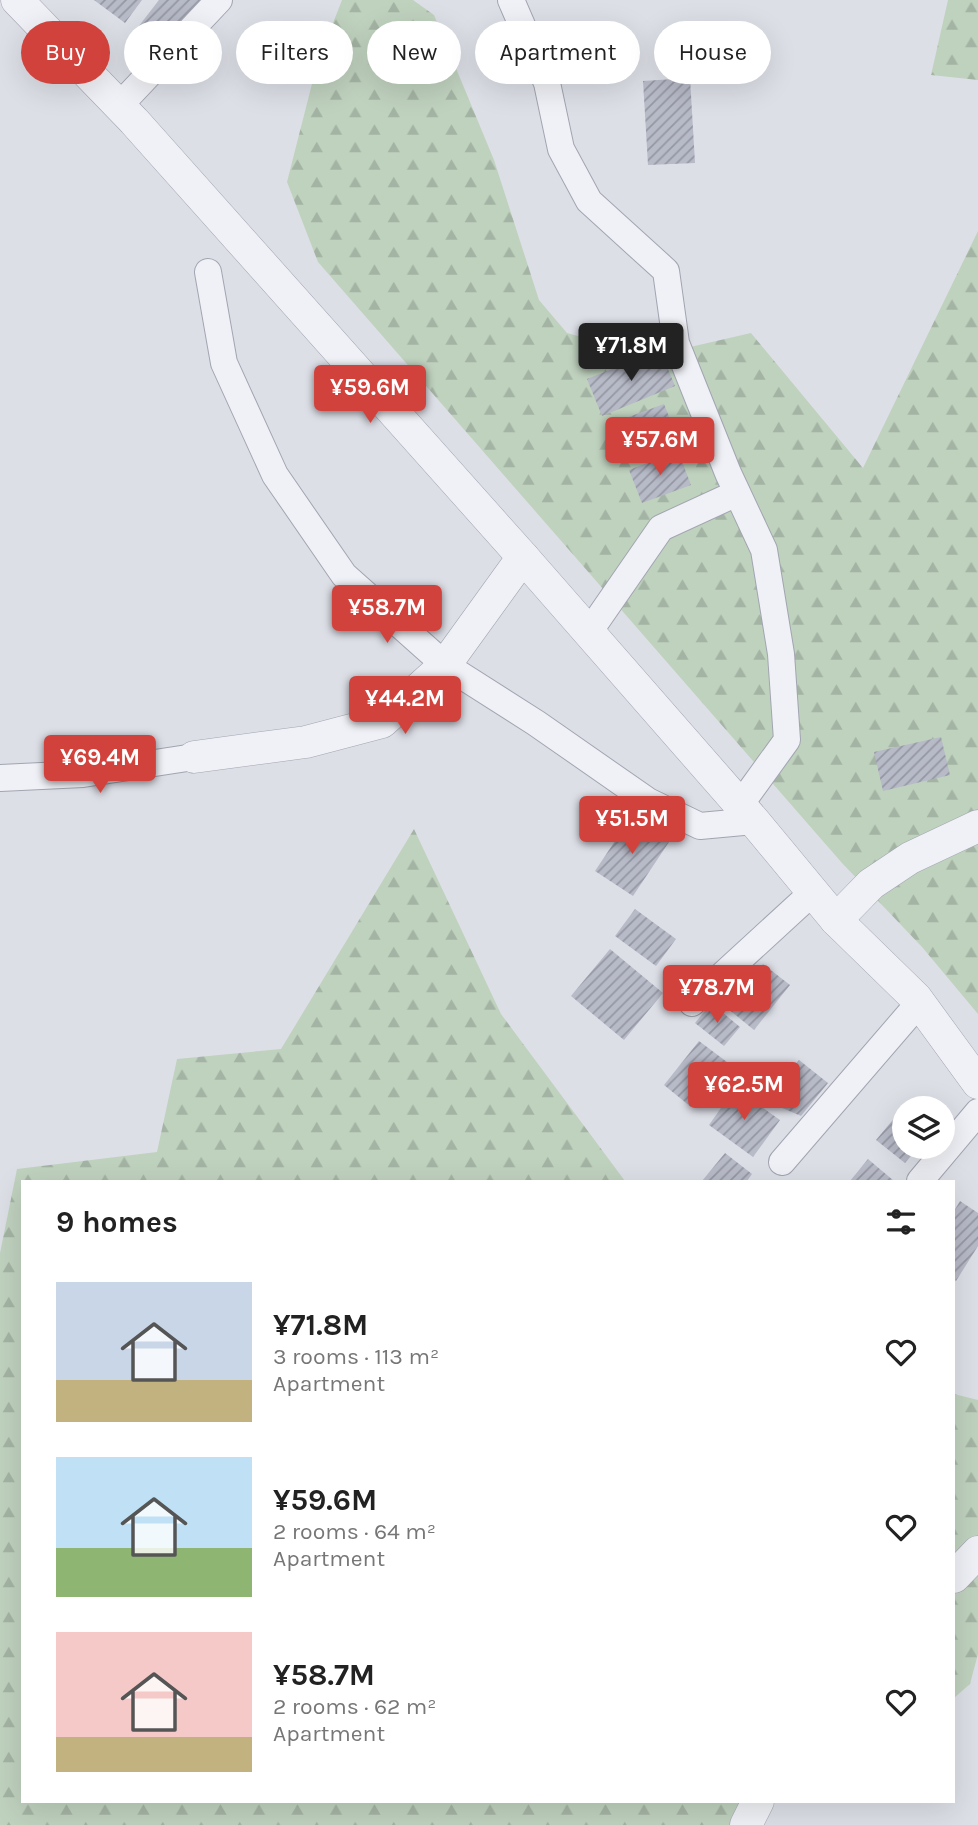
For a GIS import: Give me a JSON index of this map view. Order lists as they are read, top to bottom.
{
  "page": {
    "chip": [
      "Buy",
      "Rent",
      "Filters",
      "New",
      "Apartment",
      "House"
    ],
    "price": [
      "¥71.8M",
      "¥59.6M",
      "¥57.6M",
      "¥58.7M",
      "¥44.2M",
      "¥69.4M",
      "¥51.5M",
      "¥78.7M",
      "¥62.5M"
    ],
    "heading": "9 homes",
    "list": [
      {
        "name": "¥71.8M",
        "note": "3 rooms · 113 m² · Apartment"
      },
      {
        "name": "¥59.6M",
        "note": "2 rooms · 64 m² · Apartment"
      },
      {
        "name": "¥58.7M",
        "note": "2 rooms · 62 m² · Apartment"
      }
    ]
  }
}
